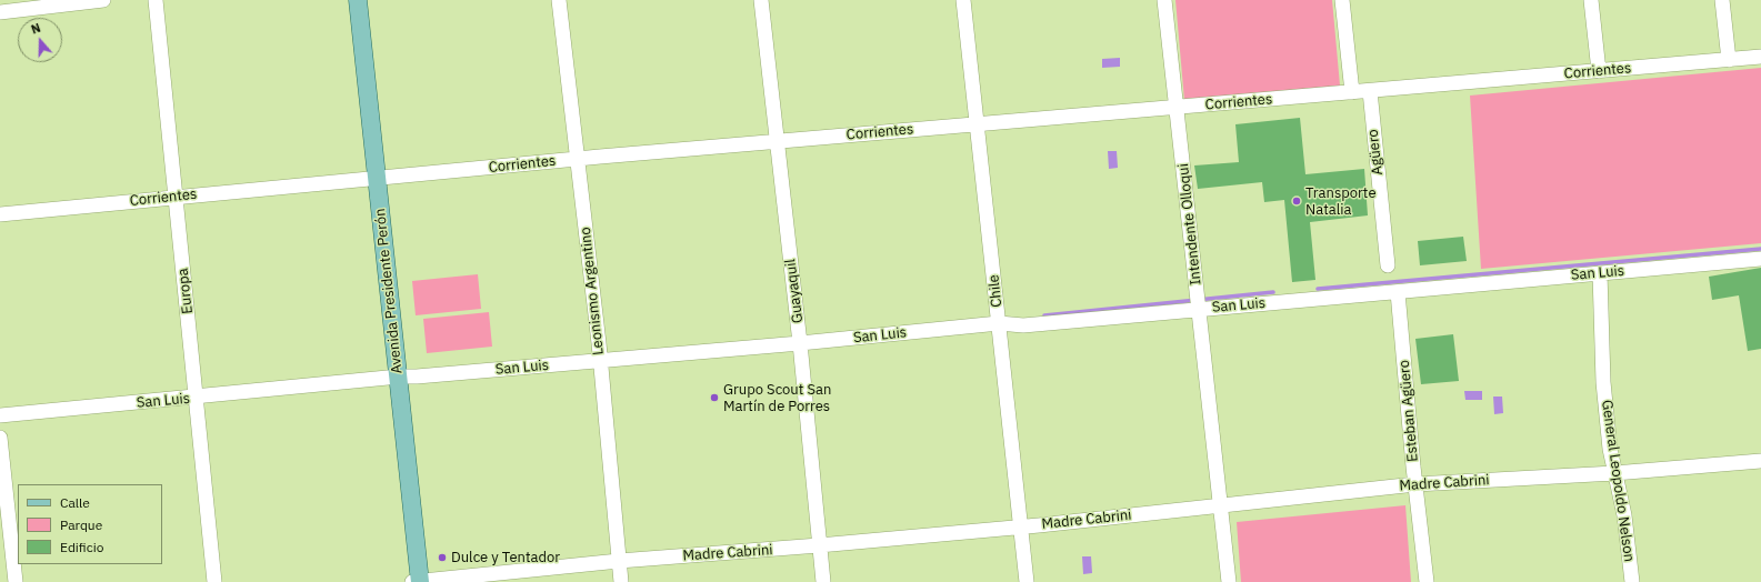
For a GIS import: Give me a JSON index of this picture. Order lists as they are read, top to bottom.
{
  "streets": {
    "main road": ["Avenida Presidente Perón"],
    "street": [
      "Corrientes",
      "Agüero",
      "Intendente Olloqui",
      "San Luis",
      "Europa",
      "Leonismo Argentino",
      "Guayaquil",
      "Chile",
      "Esteban Agüero",
      "General Leopoldo Nelson",
      "Madre Cabrini"
    ]
  },
  "crossings": [
    ["Corrientes", "Agüero"],
    ["Corrientes", "Intendente Olloqui"],
    ["Corrientes", "Europa"],
    ["Corrientes", "Avenida Presidente Perón"],
    ["Corrientes", "Leonismo Argentino"],
    ["Corrientes", "Guayaquil"],
    ["Corrientes", "Chile"],
    ["Intendente Olloqui", "San Luis"],
    ["Intendente Olloqui", "Madre Cabrini"],
    ["San Luis", "Europa"],
    ["San Luis", "Avenida Presidente Perón"],
    ["San Luis", "Leonismo Argentino"],
    ["San Luis", "Guayaquil"],
    ["San Luis", "Chile"],
    ["San Luis", "Esteban Agüero"],
    ["San Luis", "General Leopoldo Nelson"],
    ["Avenida Presidente Perón", "Madre Cabrini"],
    ["Leonismo Argentino", "Madre Cabrini"],
    ["Guayaquil", "Madre Cabrini"],
    ["Chile", "Madre Cabrini"],
    ["Esteban Agüero", "Madre Cabrini"],
    ["General Leopoldo Nelson", "Madre Cabrini"]
  ],
  "places": ["Transporte Natalia", "Grupo Scout San Martín de Porres", "Dulce y Tentador"],
  "legend": ["Calle", "Parque", "Edificio"],
  "north": "top"
}
